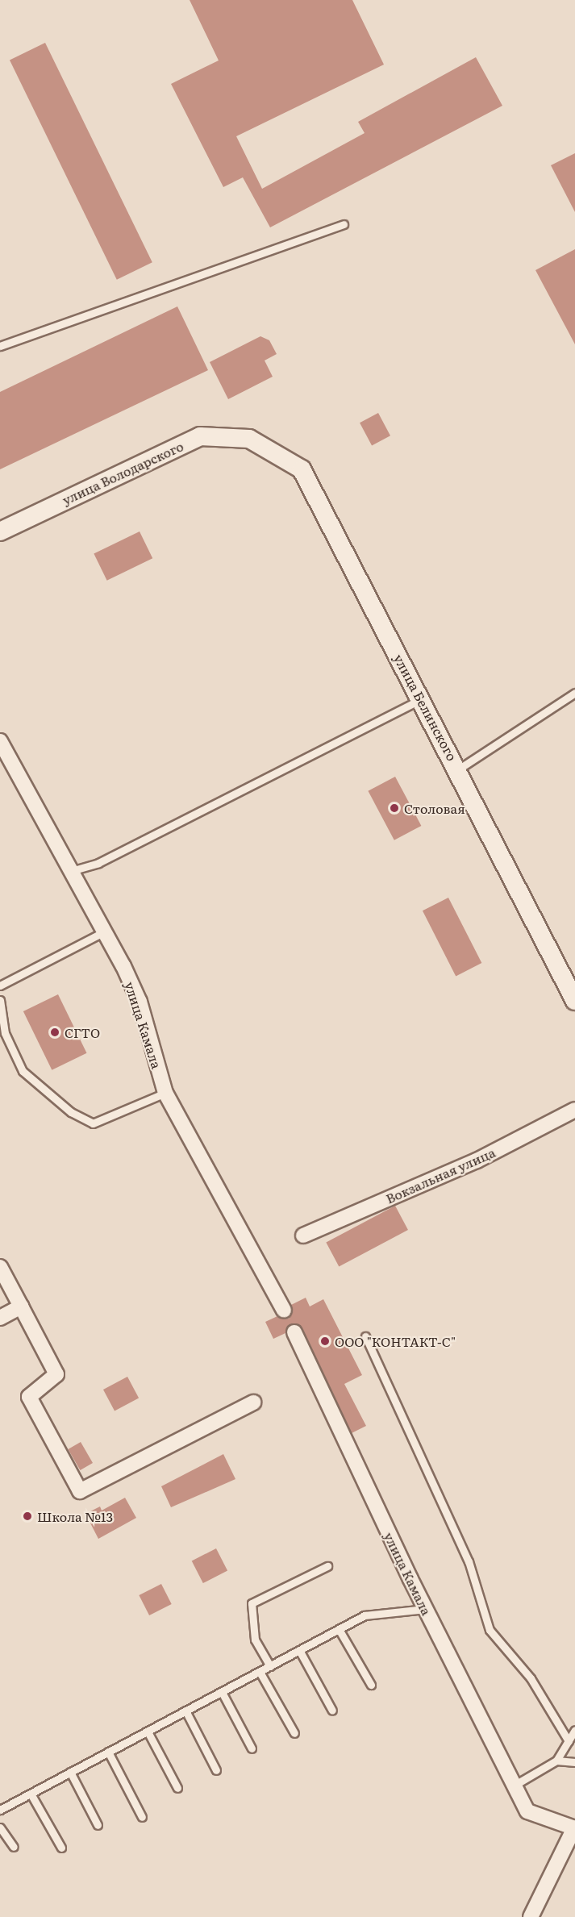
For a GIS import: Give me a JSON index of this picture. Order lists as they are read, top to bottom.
{
  "streets": {
    "street": [
      "улица Володарского",
      "улица Белинского",
      "улица Камала",
      "Вокзальная улица"
    ]
  },
  "crossings": [
    ["улица Володарского", "улица Белинского"]
  ],
  "places": [
    "Столовая",
    "СГТО",
    "ООО \"КОНТАКТ-С\"",
    "Школа №13"
  ]
}
